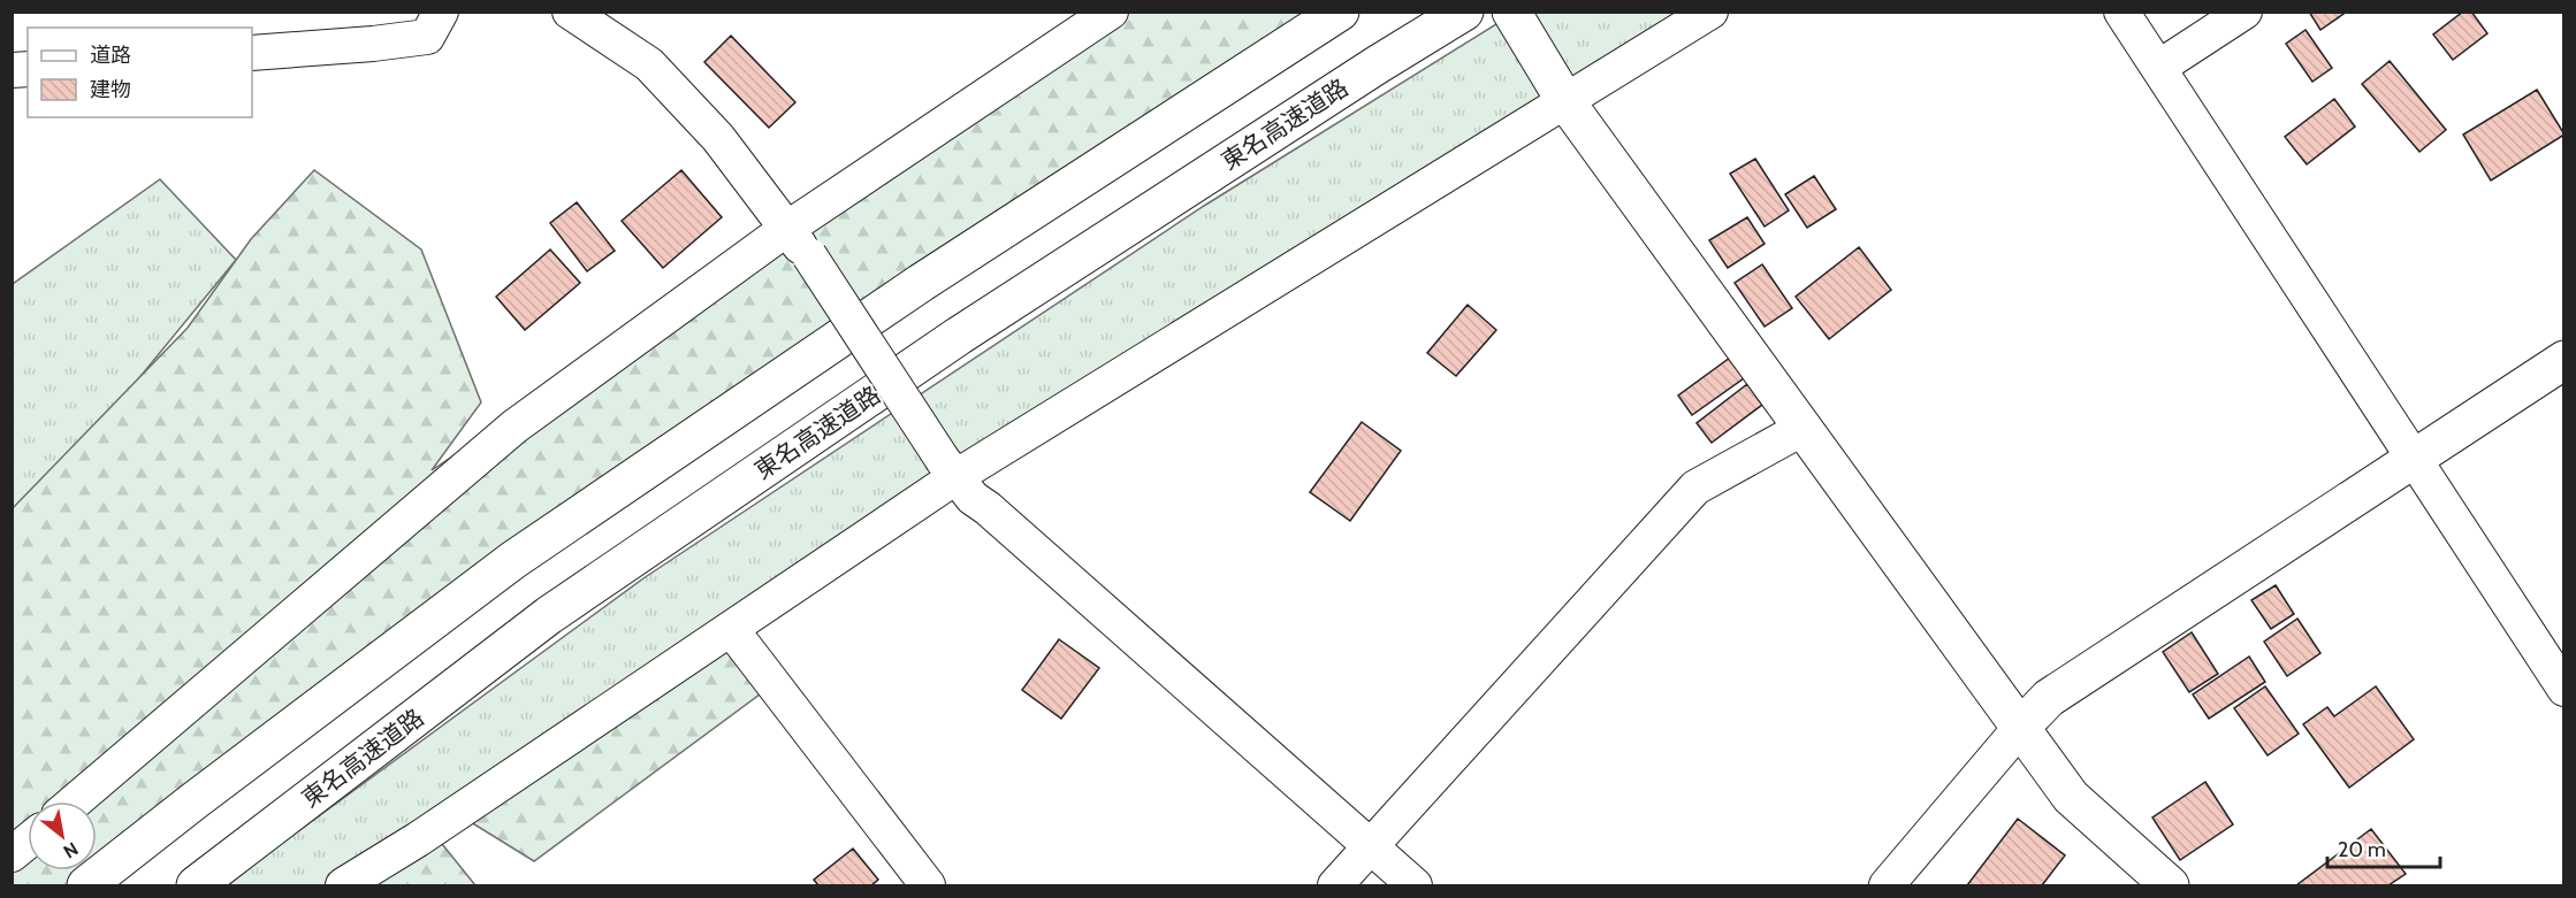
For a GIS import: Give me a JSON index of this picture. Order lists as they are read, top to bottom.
{
  "streets": {
    "main road": ["東名高速道路"]
  },
  "legend": ["道路", "建物"],
  "scale_bar": "20 m",
  "north": "bottom right"
}
